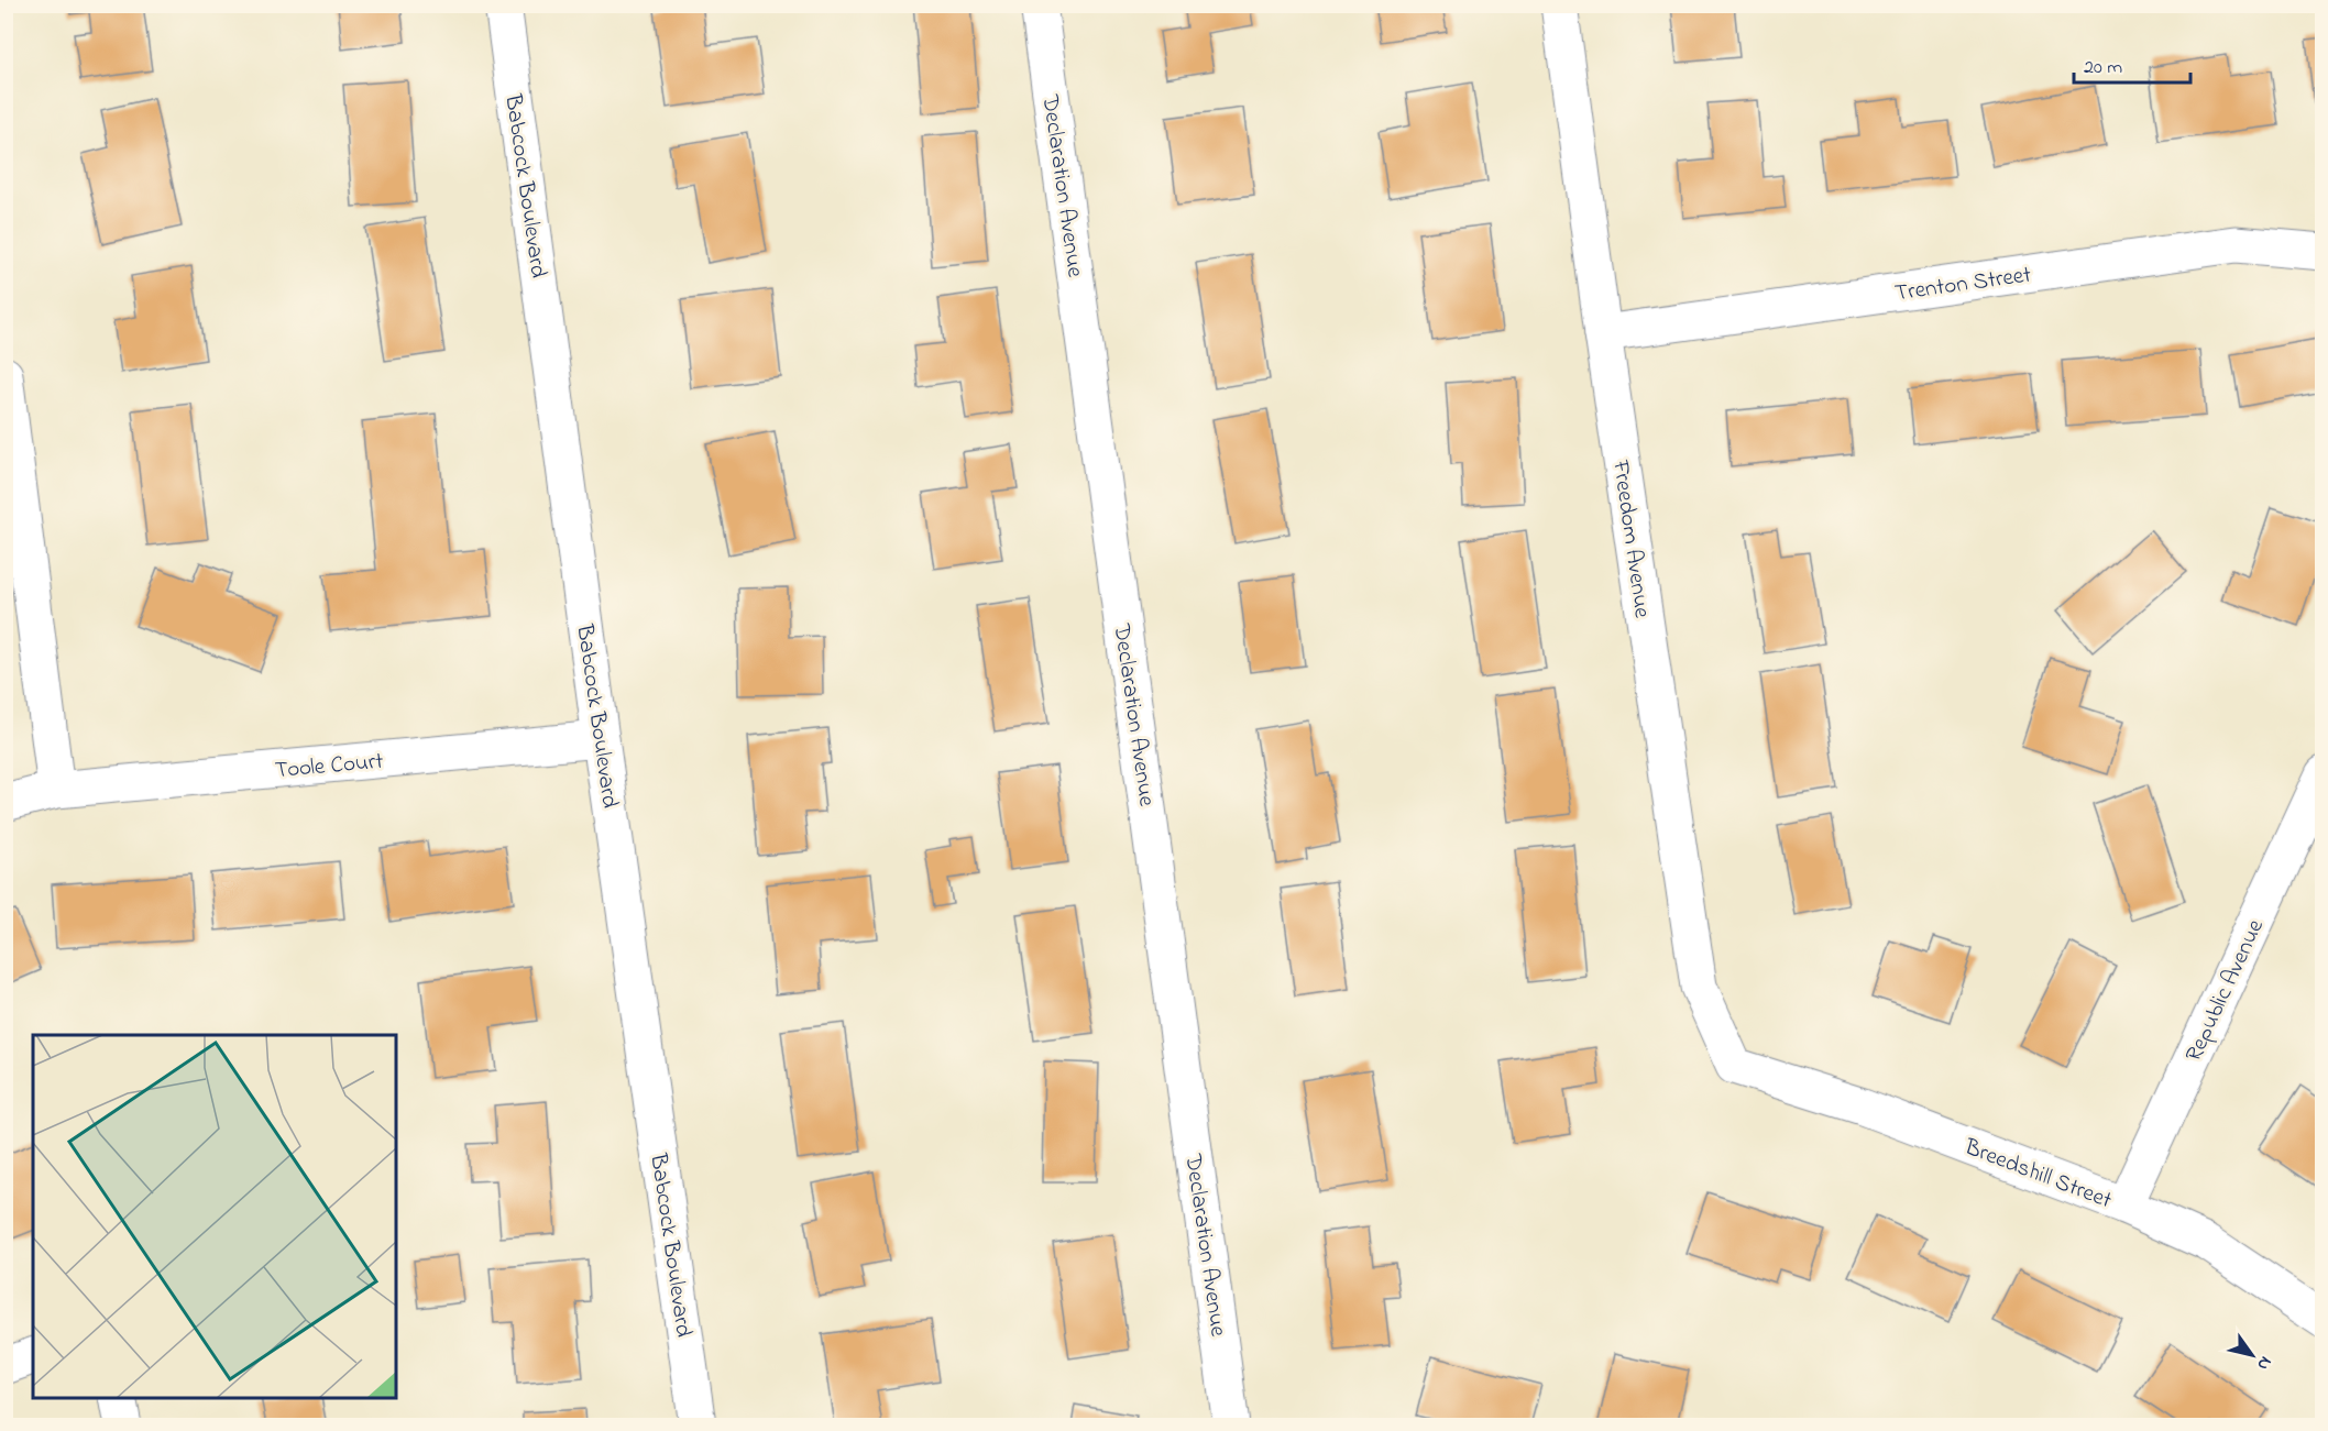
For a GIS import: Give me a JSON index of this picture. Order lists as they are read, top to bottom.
{
  "streets": {
    "street": [
      "Babcock Boulevard",
      "Declaration Avenue",
      "Trenton Street",
      "Freedom Avenue",
      "Toole Court",
      "Republic Avenue",
      "Breedshill Street"
    ]
  },
  "crossings": [
    ["Babcock Boulevard", "Toole Court"],
    ["Trenton Street", "Freedom Avenue"],
    ["Freedom Avenue", "Breedshill Street"],
    ["Republic Avenue", "Breedshill Street"]
  ],
  "scale_bar": "20 m",
  "north": "bottom right"
}
